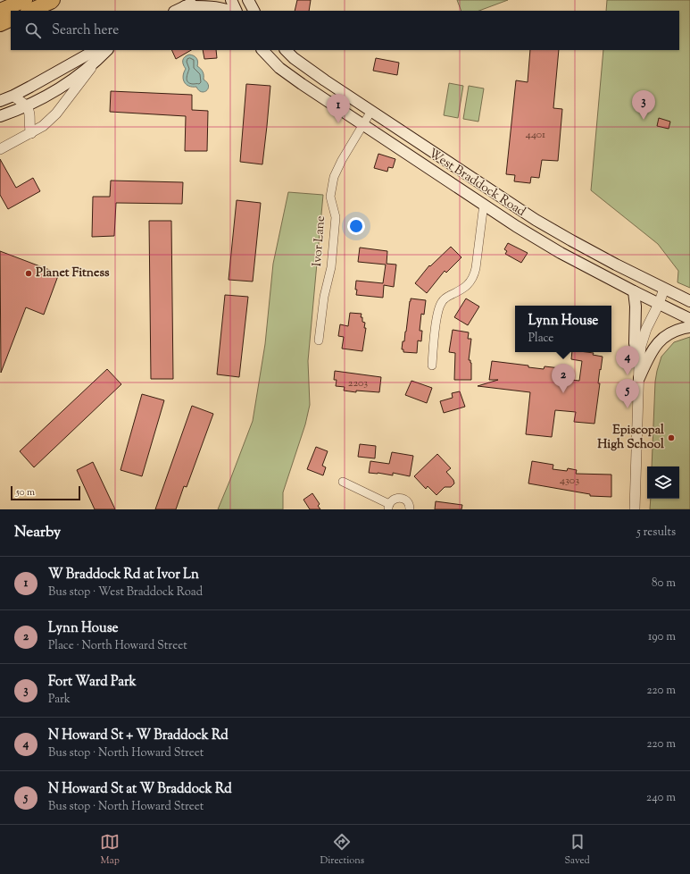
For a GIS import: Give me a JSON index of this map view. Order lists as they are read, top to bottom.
{
  "streets": {
    "main road": ["West Braddock Road"],
    "street": ["Ivor Lane"]
  },
  "crossings": [
    ["West Braddock Road", "Ivor Lane"]
  ],
  "places": ["Planet Fitness", "Episcopal High School"],
  "house_numbers": ["4401", "2203", "4303"],
  "scale_bar": "50 m",
  "page": {
    "search": "Search here",
    "pins": [
      "3",
      "1",
      "4",
      "2",
      "5"
    ],
    "popup": ["Lynn House", "Place"],
    "scale": "50 m",
    "heading": ["Nearby", "5 results"],
    "list": [
      {
        "mark": "1",
        "name": "W Braddock Rd at Ivor Ln",
        "note": "Bus stop · West Braddock Road",
        "value": "80 m"
      },
      {
        "mark": "2",
        "name": "Lynn House",
        "note": "Place · North Howard Street",
        "value": "190 m"
      },
      {
        "mark": "3",
        "name": "Fort Ward Park",
        "note": "Park",
        "value": "220 m"
      },
      {
        "mark": "4",
        "name": "N Howard St + W Braddock Rd",
        "note": "Bus stop · North Howard Street",
        "value": "220 m"
      },
      {
        "mark": "5",
        "name": "N Howard St at W Braddock Rd",
        "note": "Bus stop · North Howard Street",
        "value": "240 m"
      }
    ],
    "nav": ["Map", "Directions", "Saved"]
  }
}
